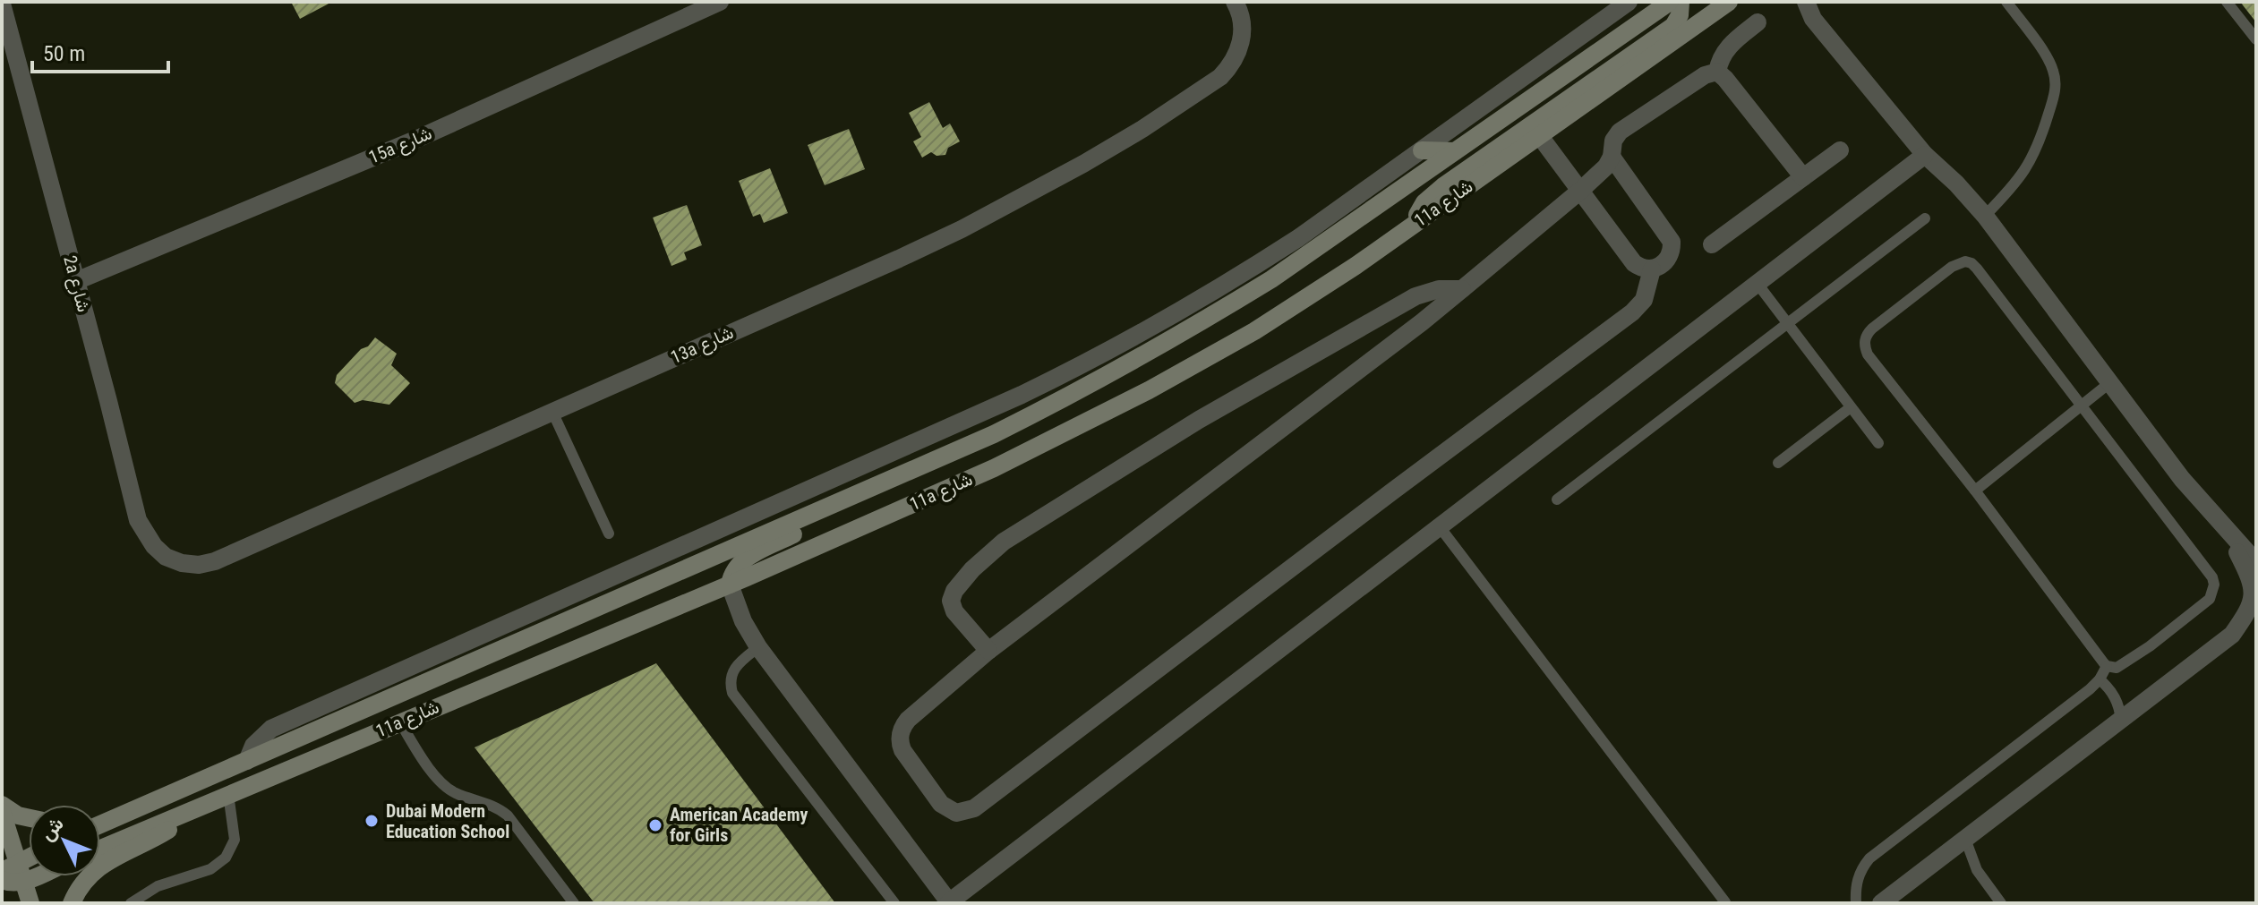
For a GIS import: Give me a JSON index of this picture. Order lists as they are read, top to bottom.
{
  "streets": {
    "street": [
      "15a شارع",
      "11a شارع",
      "2a شارع",
      "13a شارع"
    ]
  },
  "crossings": [
    ["15a شارع", "2a شارع"],
    ["2a شارع", "13a شارع"]
  ],
  "places": ["Dubai Modern Education School", "American Academy for Girls"],
  "scale_bar": "50 m",
  "north": "top left"
}
